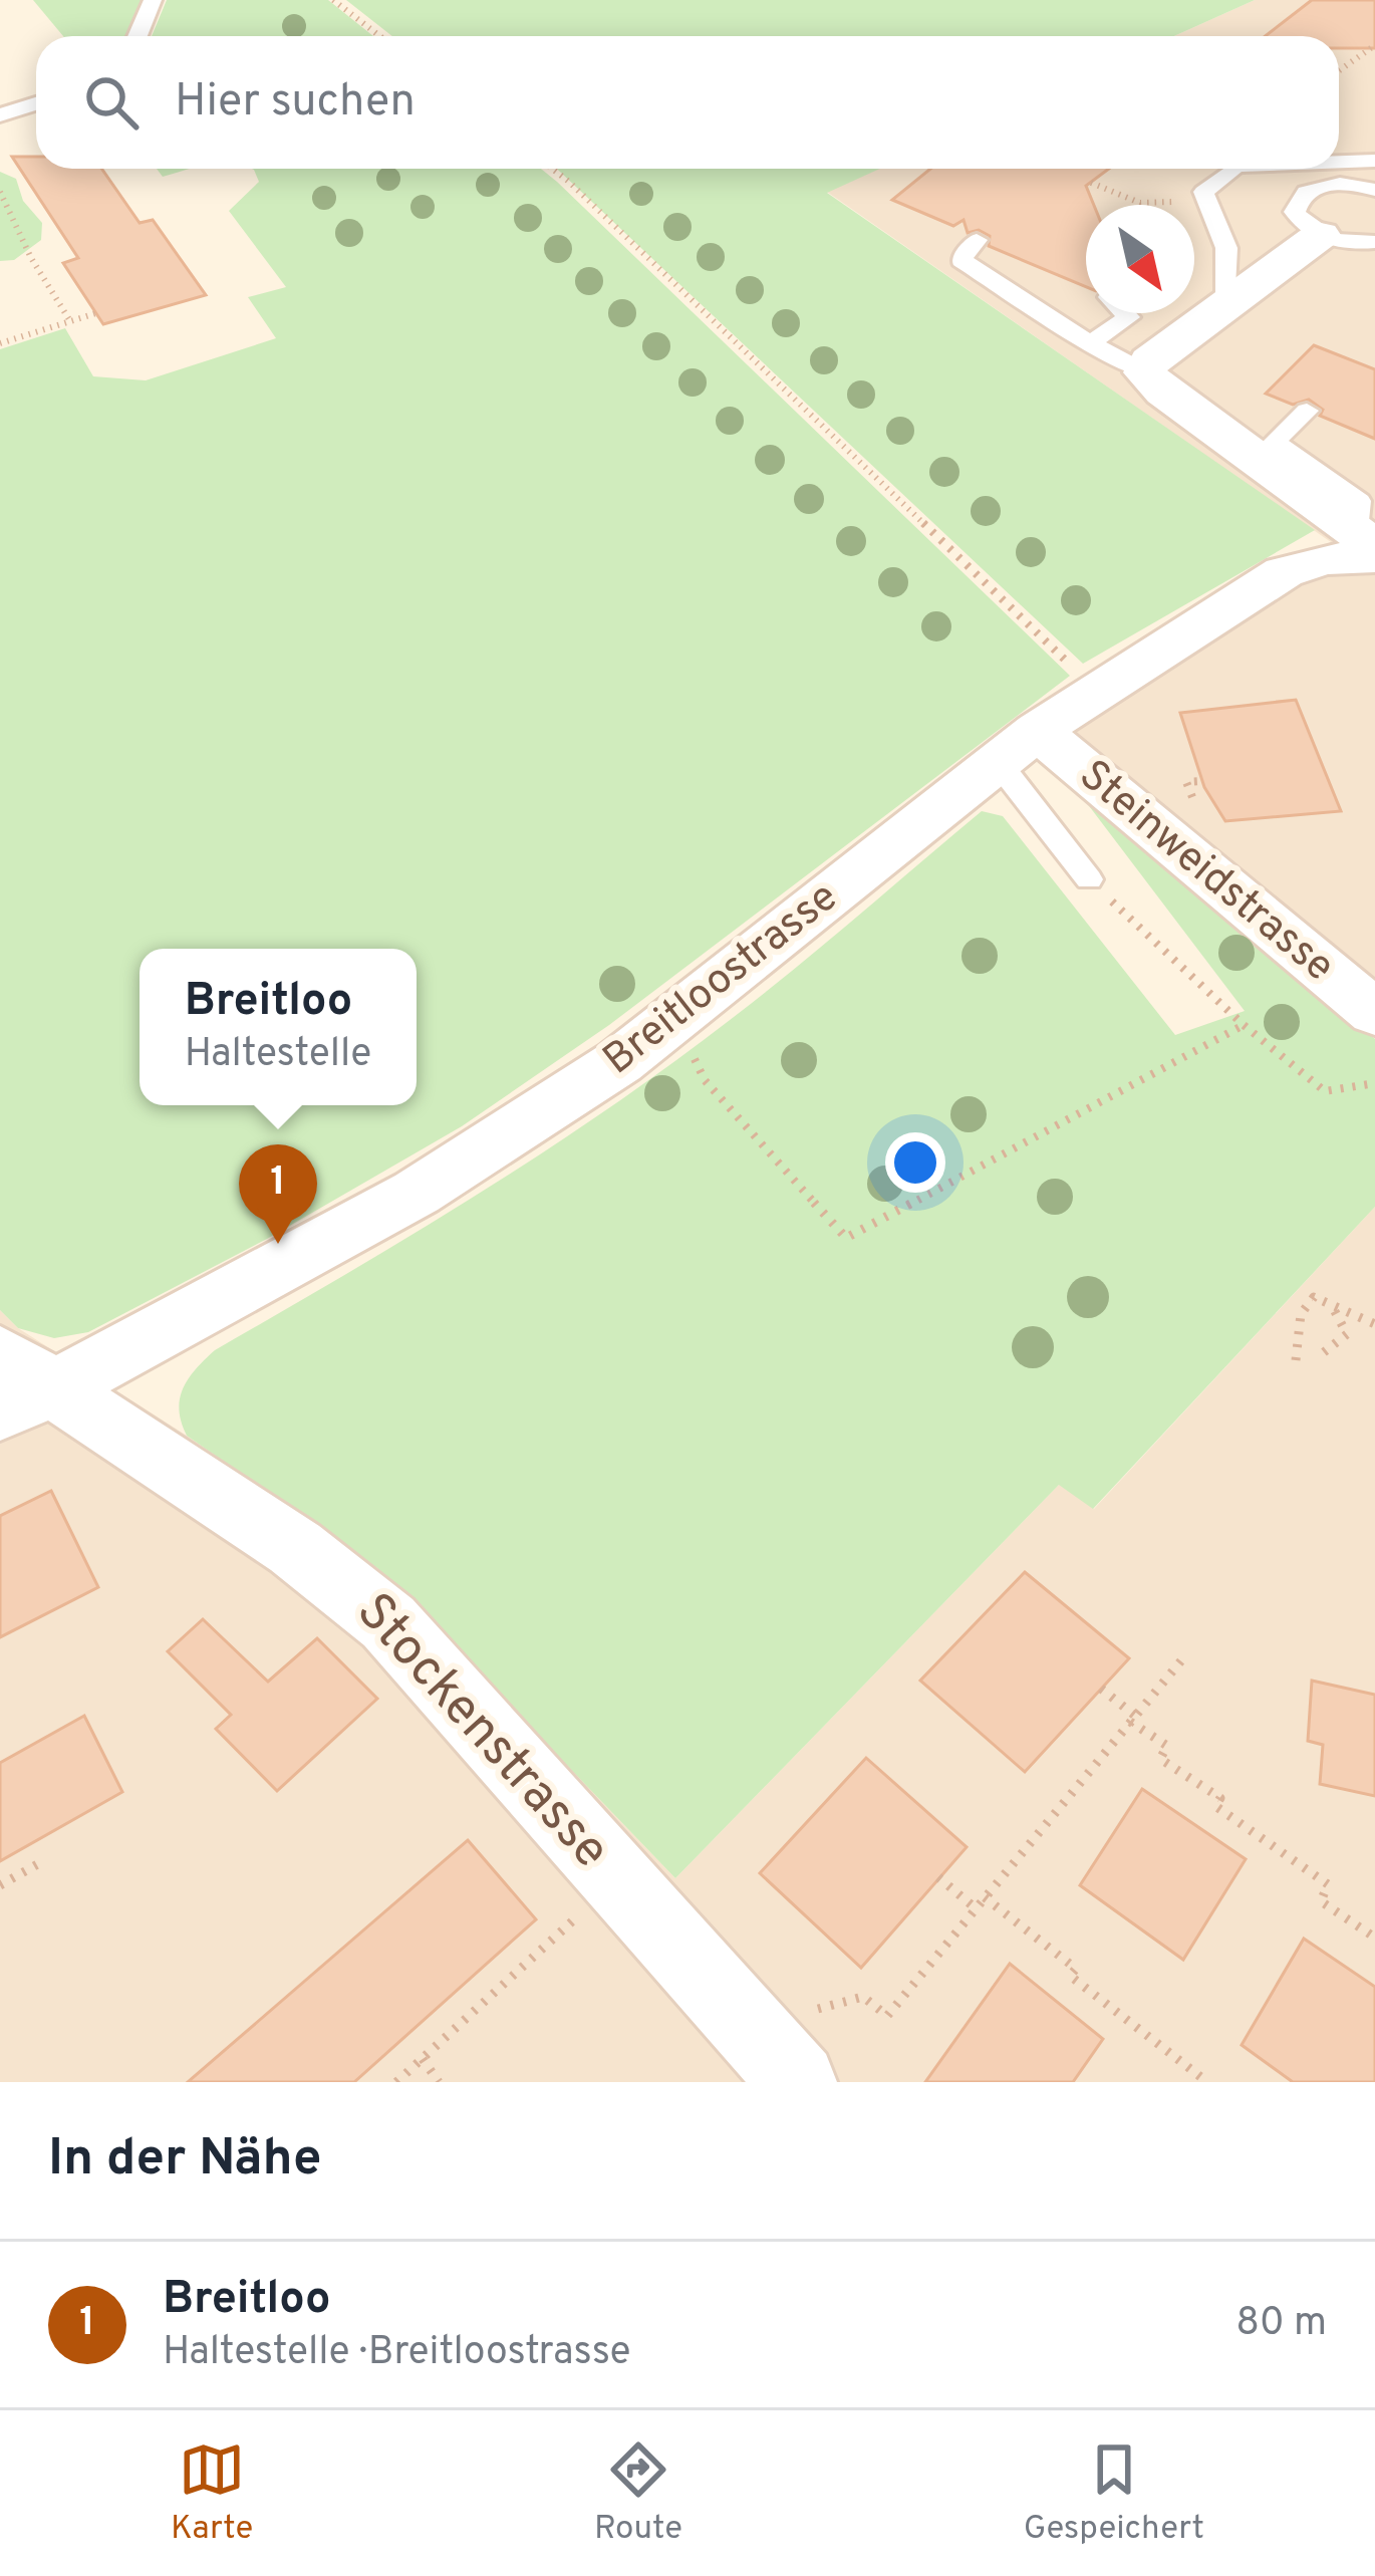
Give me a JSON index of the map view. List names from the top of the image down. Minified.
{"streets":{"street":["Steinweidstrasse","Breitloostrasse","Stockenstrasse"]},"crossings":[["Steinweidstrasse","Breitloostrasse"],["Breitloostrasse","Stockenstrasse"]],"north":"bottom right","page":{"search":"Hier suchen","popup":["Breitloo","Haltestelle"],"pins":"1","heading":"In der Nähe","list":[{"mark":"1","name":"Breitloo","note":"Haltestelle · Breitloostrasse","value":"80 m"}],"nav":["Karte","Route","Gespeichert"]}}
